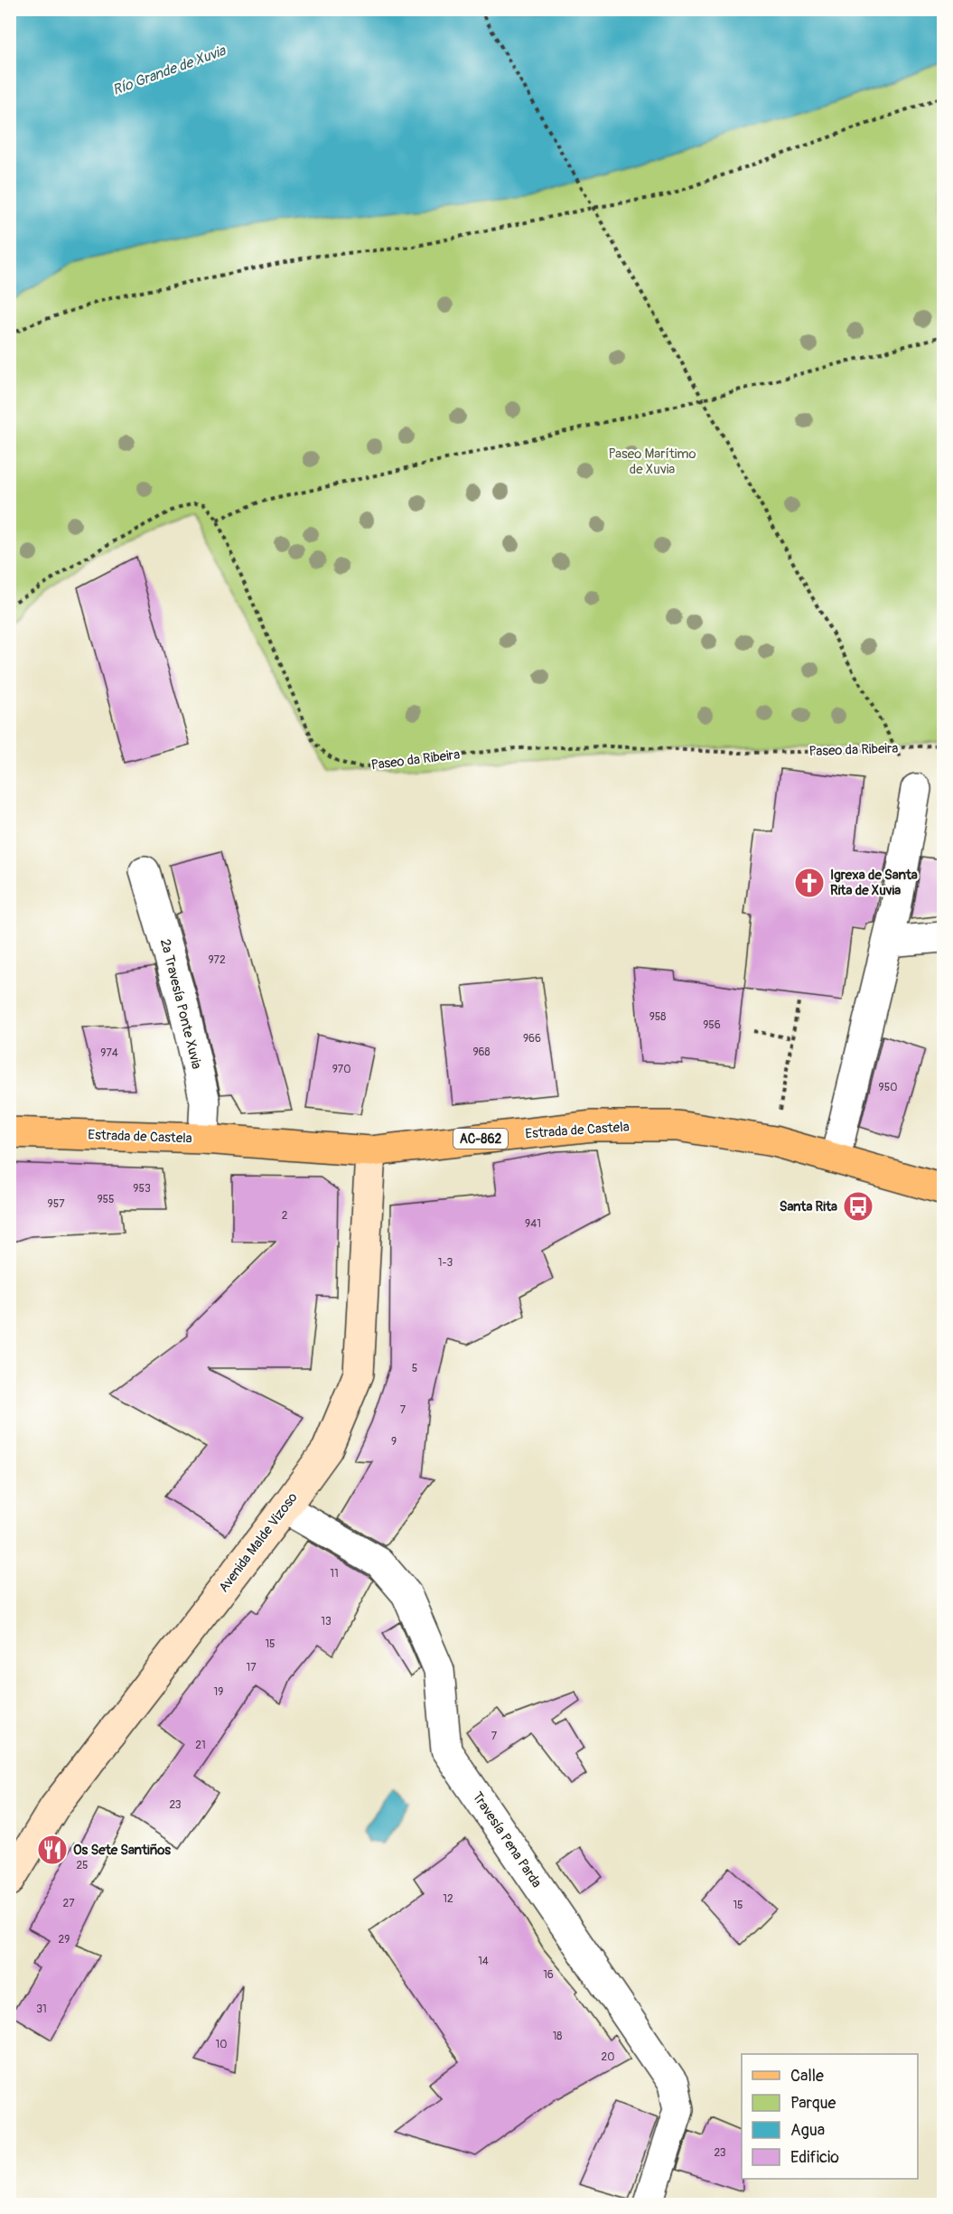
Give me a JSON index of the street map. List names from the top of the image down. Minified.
{"streets":{"main road":["Estrada de Castela","AC-862"],"street":["2ª Travesía Ponte Xuvia","Avenida Malde Vizoso","Travesía Pena Parda"],"path":["Paseo da Ribeira"]},"crossings":[["2ª Travesía Ponte Xuvia","Estrada de Castela"],["Estrada de Castela","Avenida Malde Vizoso"],["Avenida Malde Vizoso","Travesía Pena Parda"]],"water":["Río Grande de Xuvia"],"parks":["Paseo Marítimo de Xuvia"],"places":{"church":["Igrexa de Santa Rita de Xuvia"],"bus stop":["Santa Rita"],"restaurant":["Os Sete Santiños"]},"house_numbers":["972","958","956","966","968","974","970","950","953","955","957","2","941","1-3","5","7","9","11","13","15","17","19","7","21","23","25","12","27","15","29","14","16","31","18","10","20","23"],"legend":["Calle","Parque","Agua","Edificio"]}
